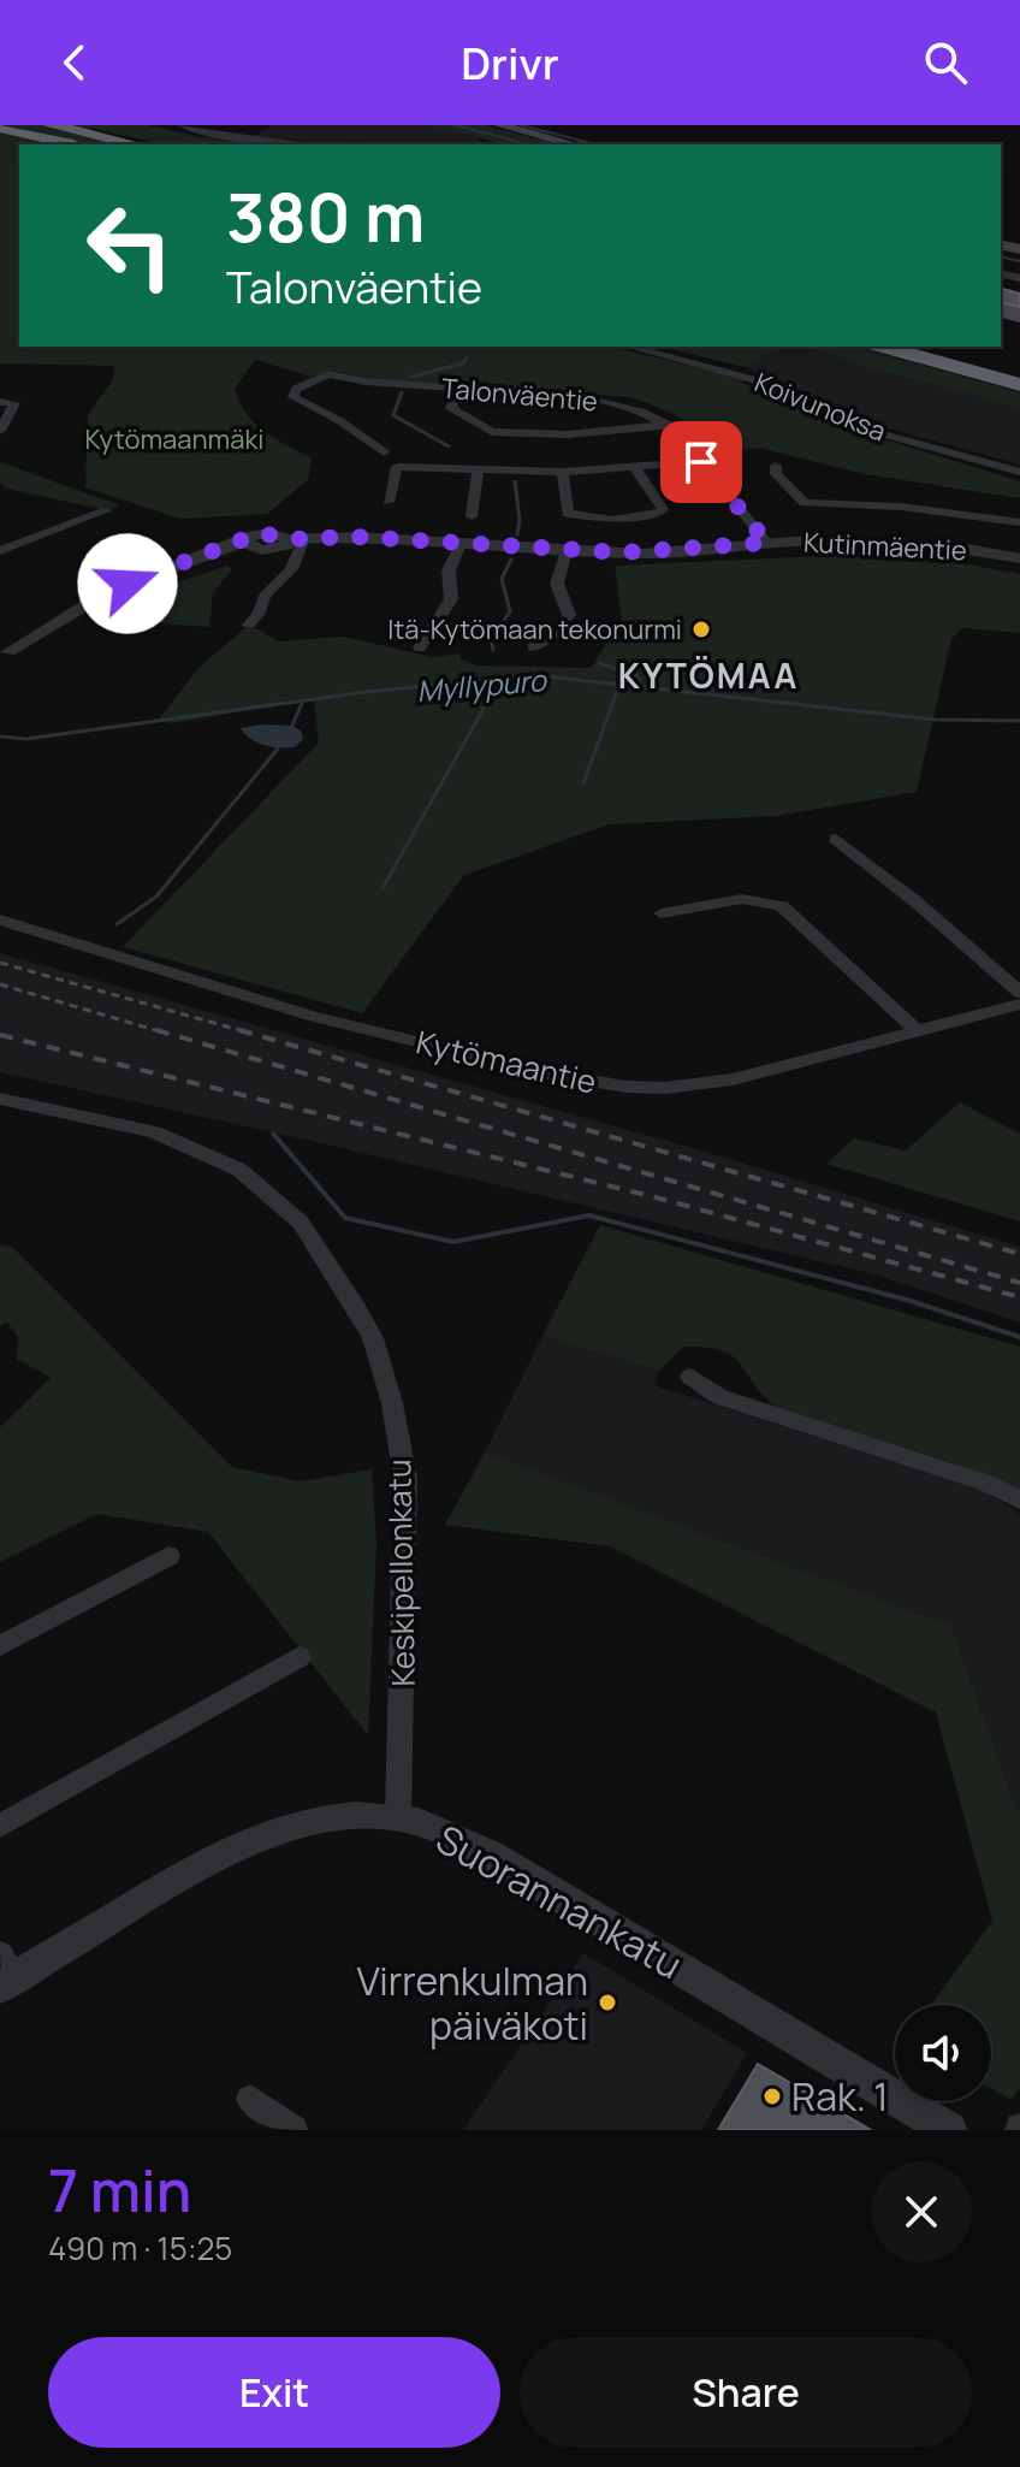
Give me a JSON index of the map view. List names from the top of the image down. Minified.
{"streets":{"street":["Talonväentie","Koivunoksa","Kutinmäentie","Kytömaantie","Keskipellonkatu","Suorannankatu"]},"crossings":[["Talonväentie","Kutinmäentie"],["Keskipellonkatu","Suorannankatu"]],"districts":["KYTÖMAA"],"water":["Myllypuro"],"parks":["Kytömaanmäki"],"places":["Itä-Kytömaan tekonurmi","Virrenkulman päiväkoti","Rak. 1"],"page":{"header":"Drivr","turn":["380 m","Talonväentie"],"heading":["7 min","490 m · 15:25"],"buttons":["Exit","Share"]}}
